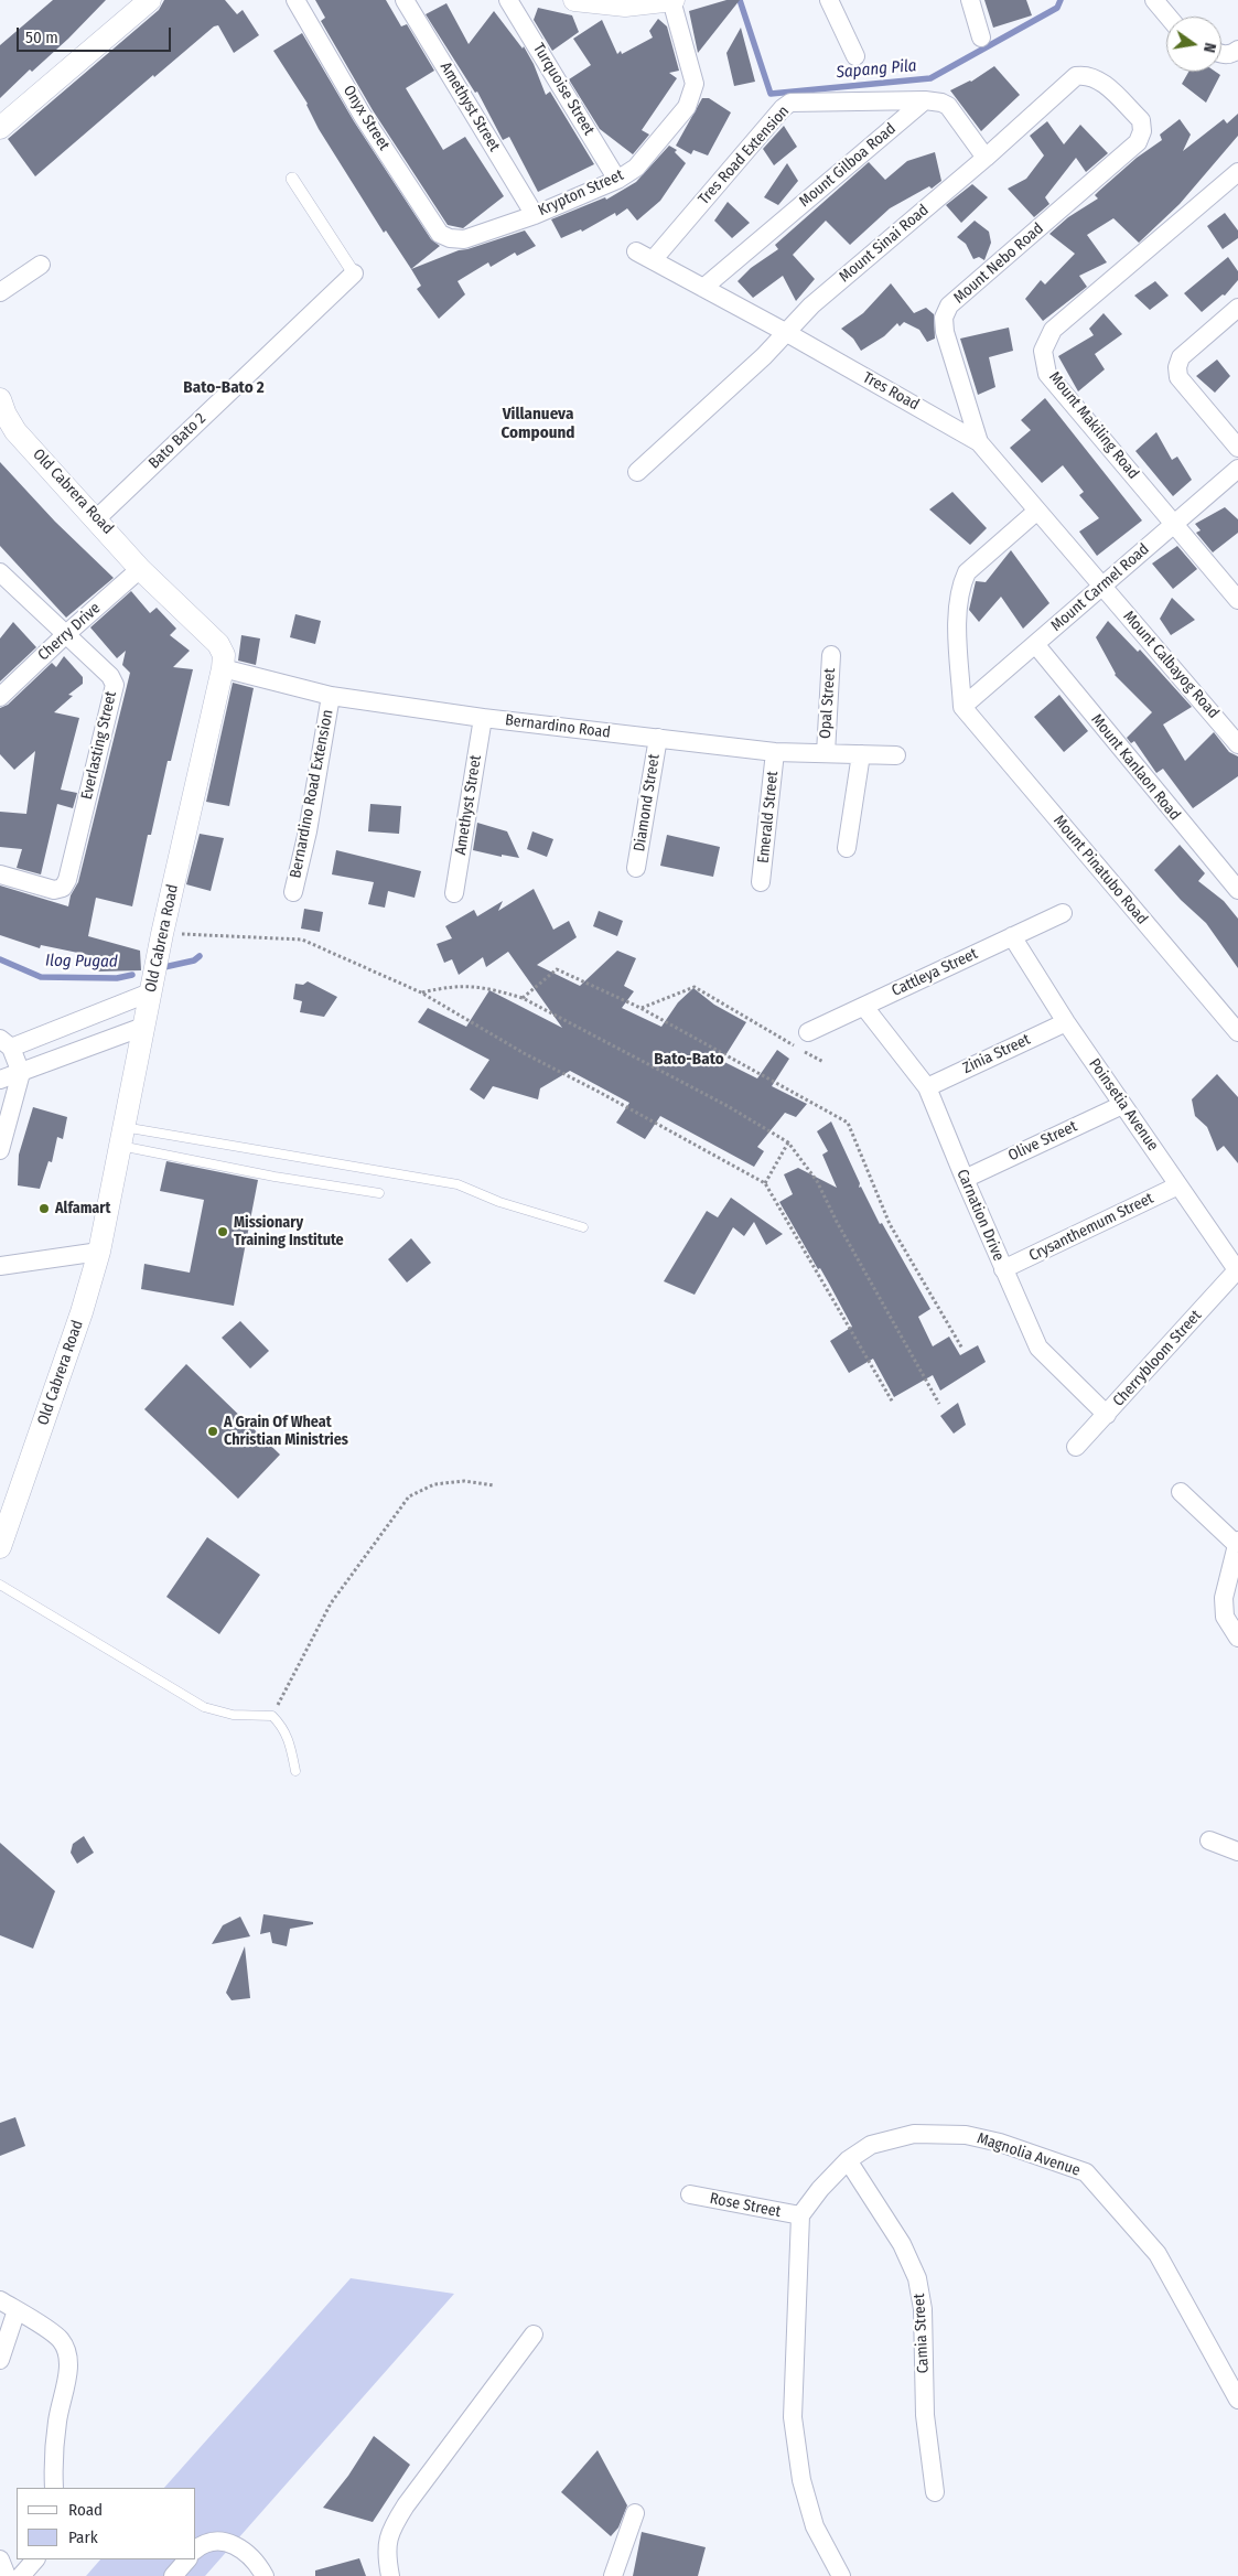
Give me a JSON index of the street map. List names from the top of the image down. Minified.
{"streets":{"street":["Turquoise Street","Amethyst Street","Onyx Street","Tres Road Extension","Mount Gilboa Road","Krypton Street","Mount Sinai Road","Mount Nebo Road","Tres Road","Mount Makiling Road","Bato Bato 2","Old Cabrera Road","Mount Carmel Road","Cherry Drive","Mount Calbayog Road","Opal Street","Bernardino Road","Everlasting Street","Mount Kanlaon Road","Bernardino Road Extension","Diamond Street","Emerald Street","Mount Pinatubo Road","Cattleya Street","Zinia Street","Poinsetia Avenue","Olive Street","Carnation Drive","Crysanthemum Street","Cherrybloom Street","Magnolia Avenue","Rose Street","Camia Street"]},"crossings":[["Turquoise Street","Krypton Street"],["Amethyst Street","Krypton Street"],["Amethyst Street","Bernardino Road"],["Onyx Street","Krypton Street"],["Tres Road Extension","Mount Gilboa Road"],["Tres Road Extension","Tres Road"],["Mount Gilboa Road","Tres Road"],["Mount Sinai Road","Mount Nebo Road"],["Mount Sinai Road","Tres Road"],["Mount Nebo Road","Tres Road"],["Tres Road","Mount Carmel Road"],["Tres Road","Mount Calbayog Road"],["Mount Makiling Road","Mount Carmel Road"],["Bato Bato 2","Old Cabrera Road"],["Old Cabrera Road","Cherry Drive"],["Old Cabrera Road","Bernardino Road"],["Mount Carmel Road","Mount Calbayog Road"],["Mount Carmel Road","Mount Kanlaon Road"],["Mount Carmel Road","Mount Pinatubo Road"],["Cherry Drive","Everlasting Street"],["Opal Street","Bernardino Road"],["Bernardino Road","Bernardino Road Extension"],["Bernardino Road","Diamond Street"],["Bernardino Road","Emerald Street"],["Cattleya Street","Poinsetia Avenue"],["Cattleya Street","Carnation Drive"],["Zinia Street","Poinsetia Avenue"],["Zinia Street","Carnation Drive"],["Poinsetia Avenue","Olive Street"],["Poinsetia Avenue","Crysanthemum Street"],["Poinsetia Avenue","Cherrybloom Street"],["Olive Street","Carnation Drive"],["Carnation Drive","Crysanthemum Street"],["Carnation Drive","Cherrybloom Street"],["Magnolia Avenue","Rose Street"],["Magnolia Avenue","Camia Street"]],"districts":["Bato-Bato 2","Villanueva Compound","Bato-Bato"],"water":["Sapang Pila","Ilog Pugad"],"places":["Alfamart","Missionary Training Institute","A Grain Of Wheat Christian Ministries"],"legend":["Road","Park"],"scale_bar":"50 m","north":"right"}
